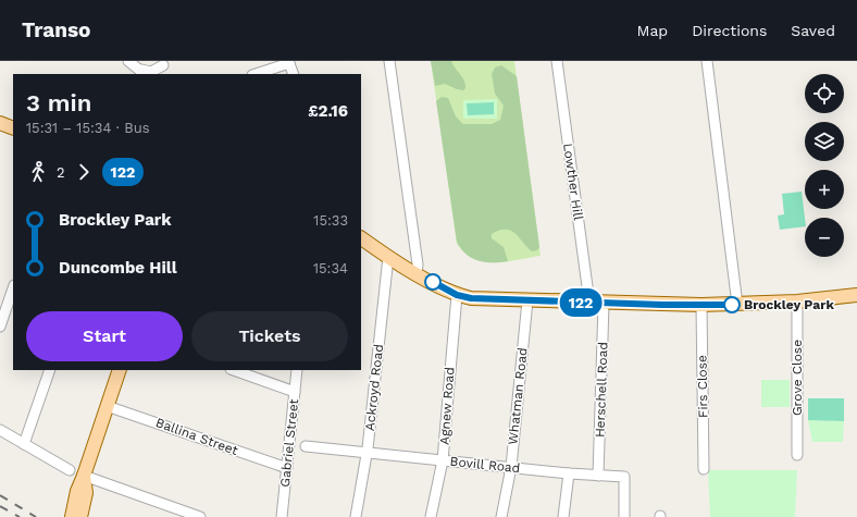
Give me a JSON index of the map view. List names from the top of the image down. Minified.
{"streets":{"street":["Lowther Hill","Grove Close","Firs Close","Ackroyd Road","Herschell Road","Whatman Road","Agnew Road","Ballina Street","Gabriel Street","Bovill Road"]},"crossings":[["Ackroyd Road","Bovill Road"],["Herschell Road","Bovill Road"],["Whatman Road","Bovill Road"],["Agnew Road","Bovill Road"],["Ballina Street","Gabriel Street"]],"places":["Brockley Park"],"lines":["bus line 122"],"page":{"header":"Transo","nav":["Map","Directions","Saved"],"on_map":"122","map_buttons":["+","−"],"heading":["3 min","15:31 – 15:34 · Bus","£2.16"],"legs":["2","122"],"list":[{"name":"Brockley Park","value":"15:33"},{"name":"Duncombe Hill","value":"15:34"}],"buttons":["Start","Tickets"]}}
